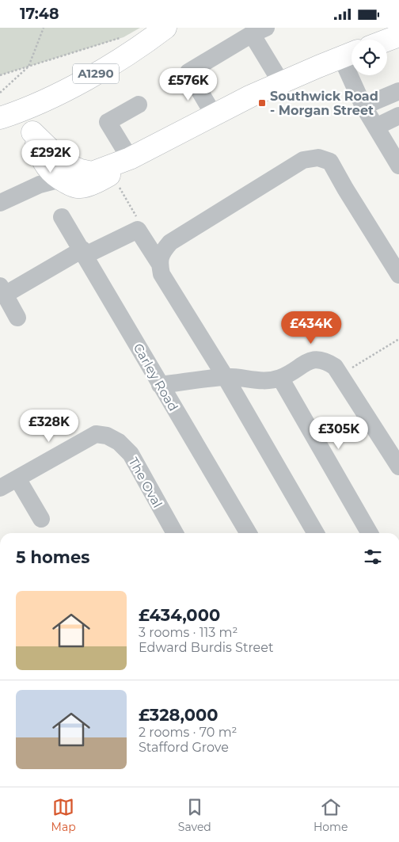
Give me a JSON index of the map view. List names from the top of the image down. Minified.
{"streets":{"main road":["A1290"],"street":["Carley Road","The Oval"]},"places":{"transit":["Southwick Road - Morgan Street"]},"page":{"status":"17:48","price":["£576K","£292K","£434K","£328K","£305K"],"heading":"5 homes","list":[{"name":"£434,000","note":"3 rooms · 113 m² · Edward Burdis Street"},{"name":"£328,000","note":"2 rooms · 70 m² · Stafford Grove"}],"tabs":["Map","Saved","Home"]}}
